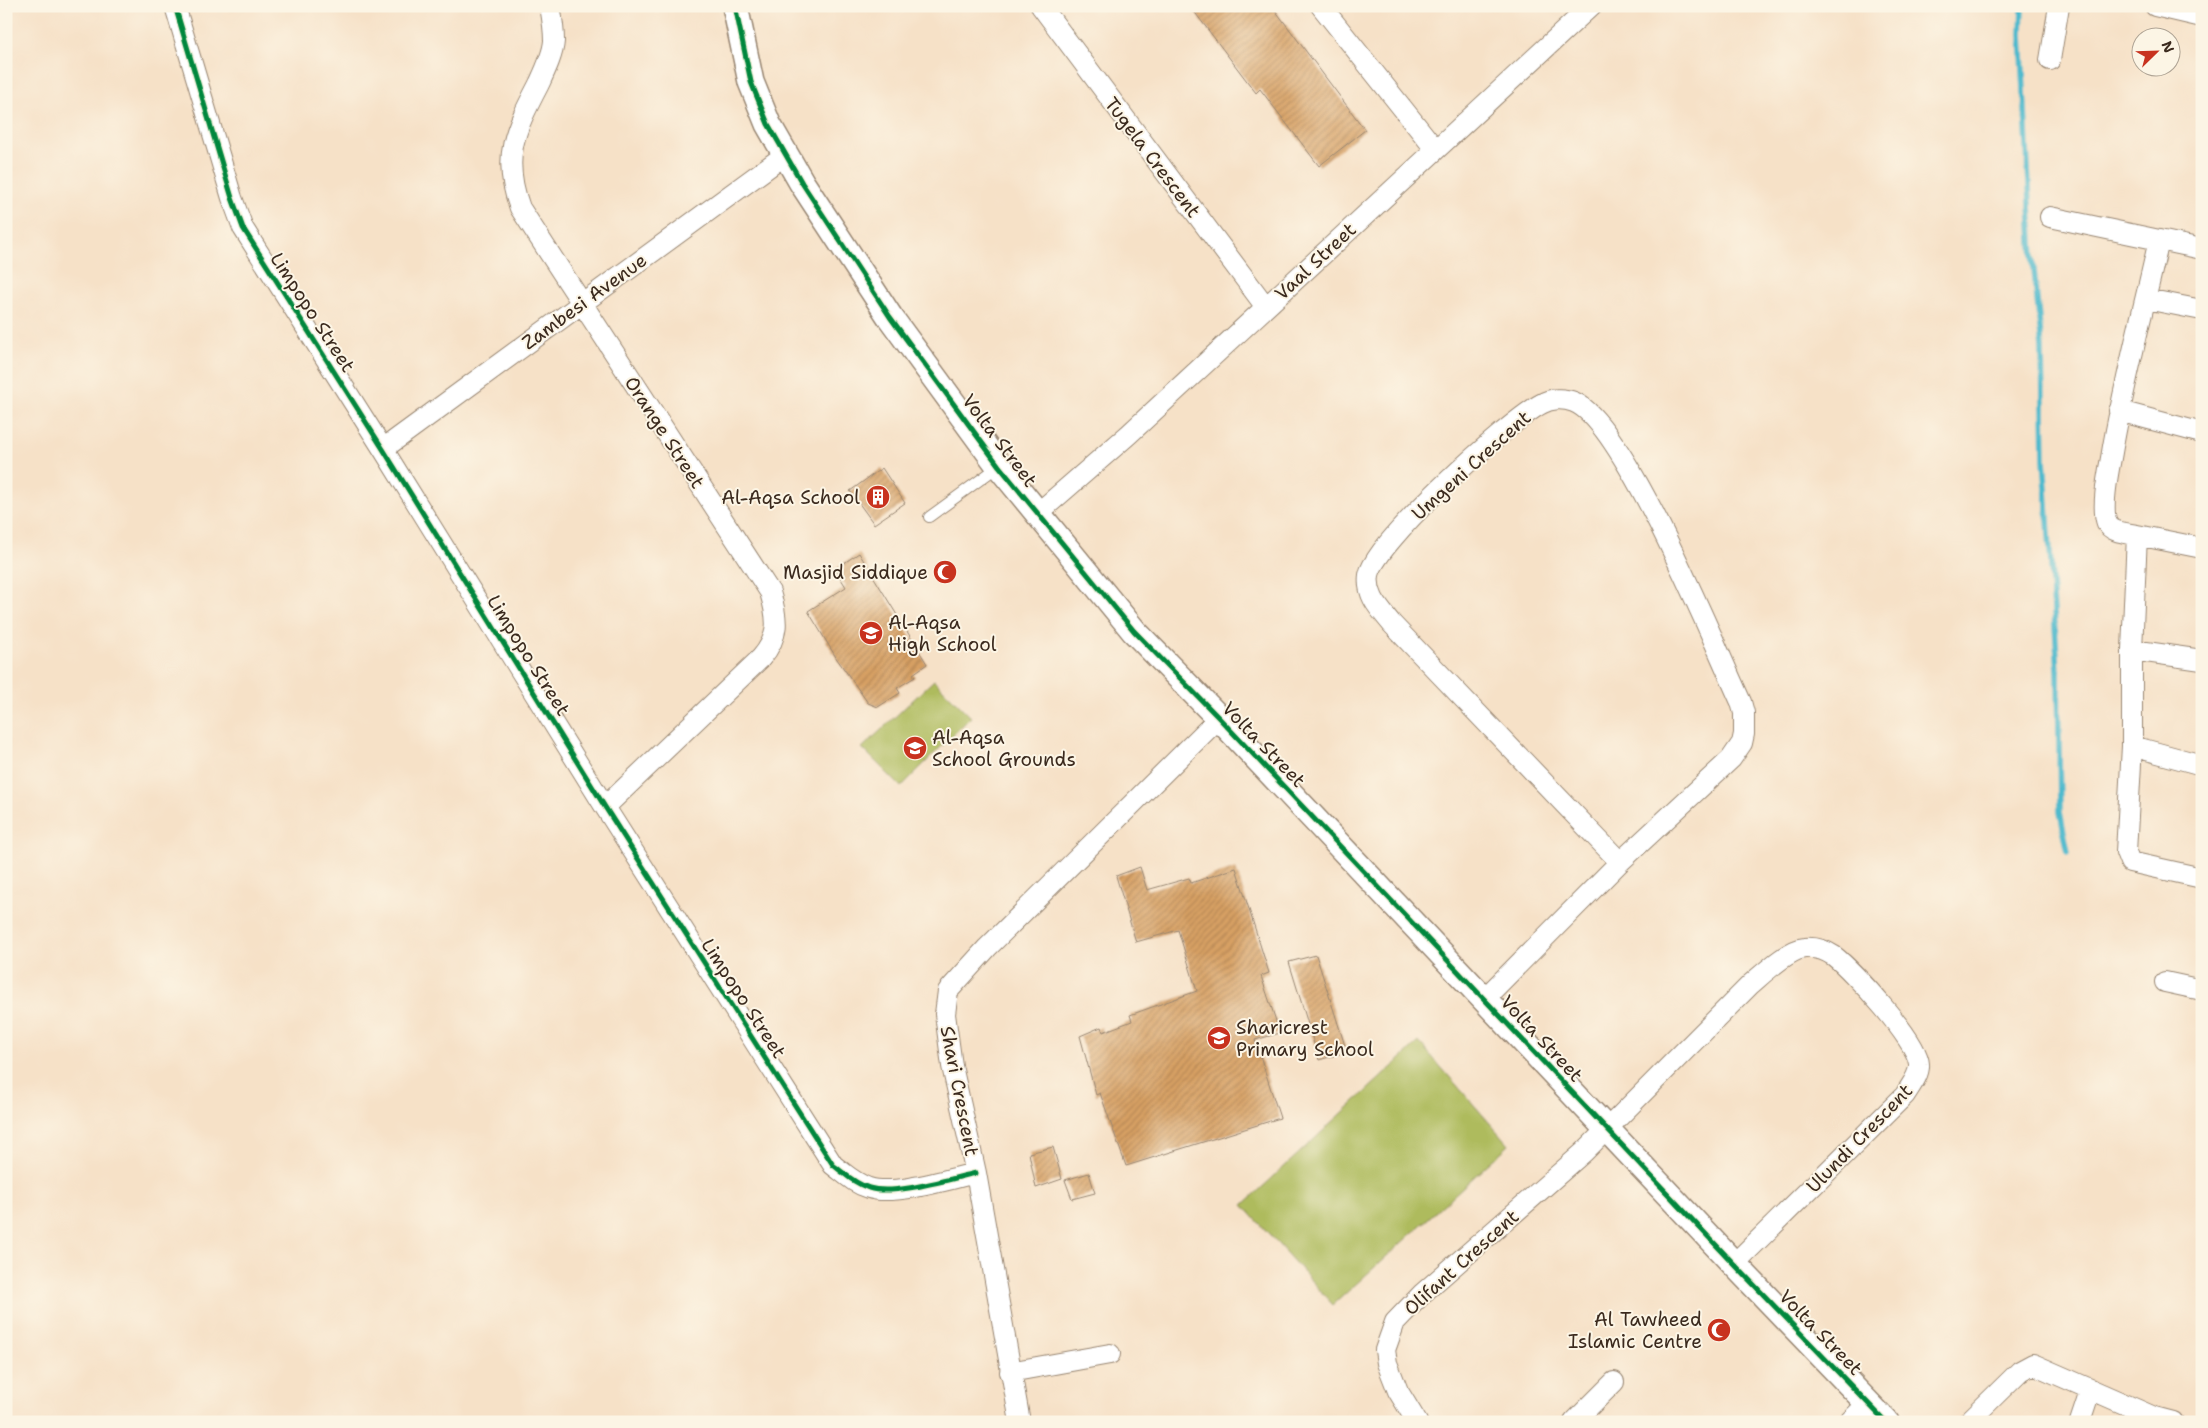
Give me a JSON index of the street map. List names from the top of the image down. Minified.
{"streets":{"street":["Tugela Crescent","Vaal Street","Zambesi Avenue","Limpopo Street","Orange Street","Volta Street","Umgeni Crescent","Shari Crescent","Ulundi Crescent","Olifant Crescent"]},"crossings":[["Tugela Crescent","Vaal Street"],["Vaal Street","Volta Street"],["Zambesi Avenue","Limpopo Street"],["Zambesi Avenue","Orange Street"],["Zambesi Avenue","Volta Street"],["Limpopo Street","Orange Street"],["Limpopo Street","Shari Crescent"],["Volta Street","Umgeni Crescent"],["Volta Street","Shari Crescent"],["Volta Street","Ulundi Crescent"],["Volta Street","Olifant Crescent"],["Ulundi Crescent","Olifant Crescent"]],"places":{"building":["Al-Aqsa School"],"mosque":["Masjid Siddique","Al Tawheed Islamic Centre"],"school or university":["Al-Aqsa High School","Al-Aqsa School Grounds","Sharicrest Primary School"]},"north":"top right"}
